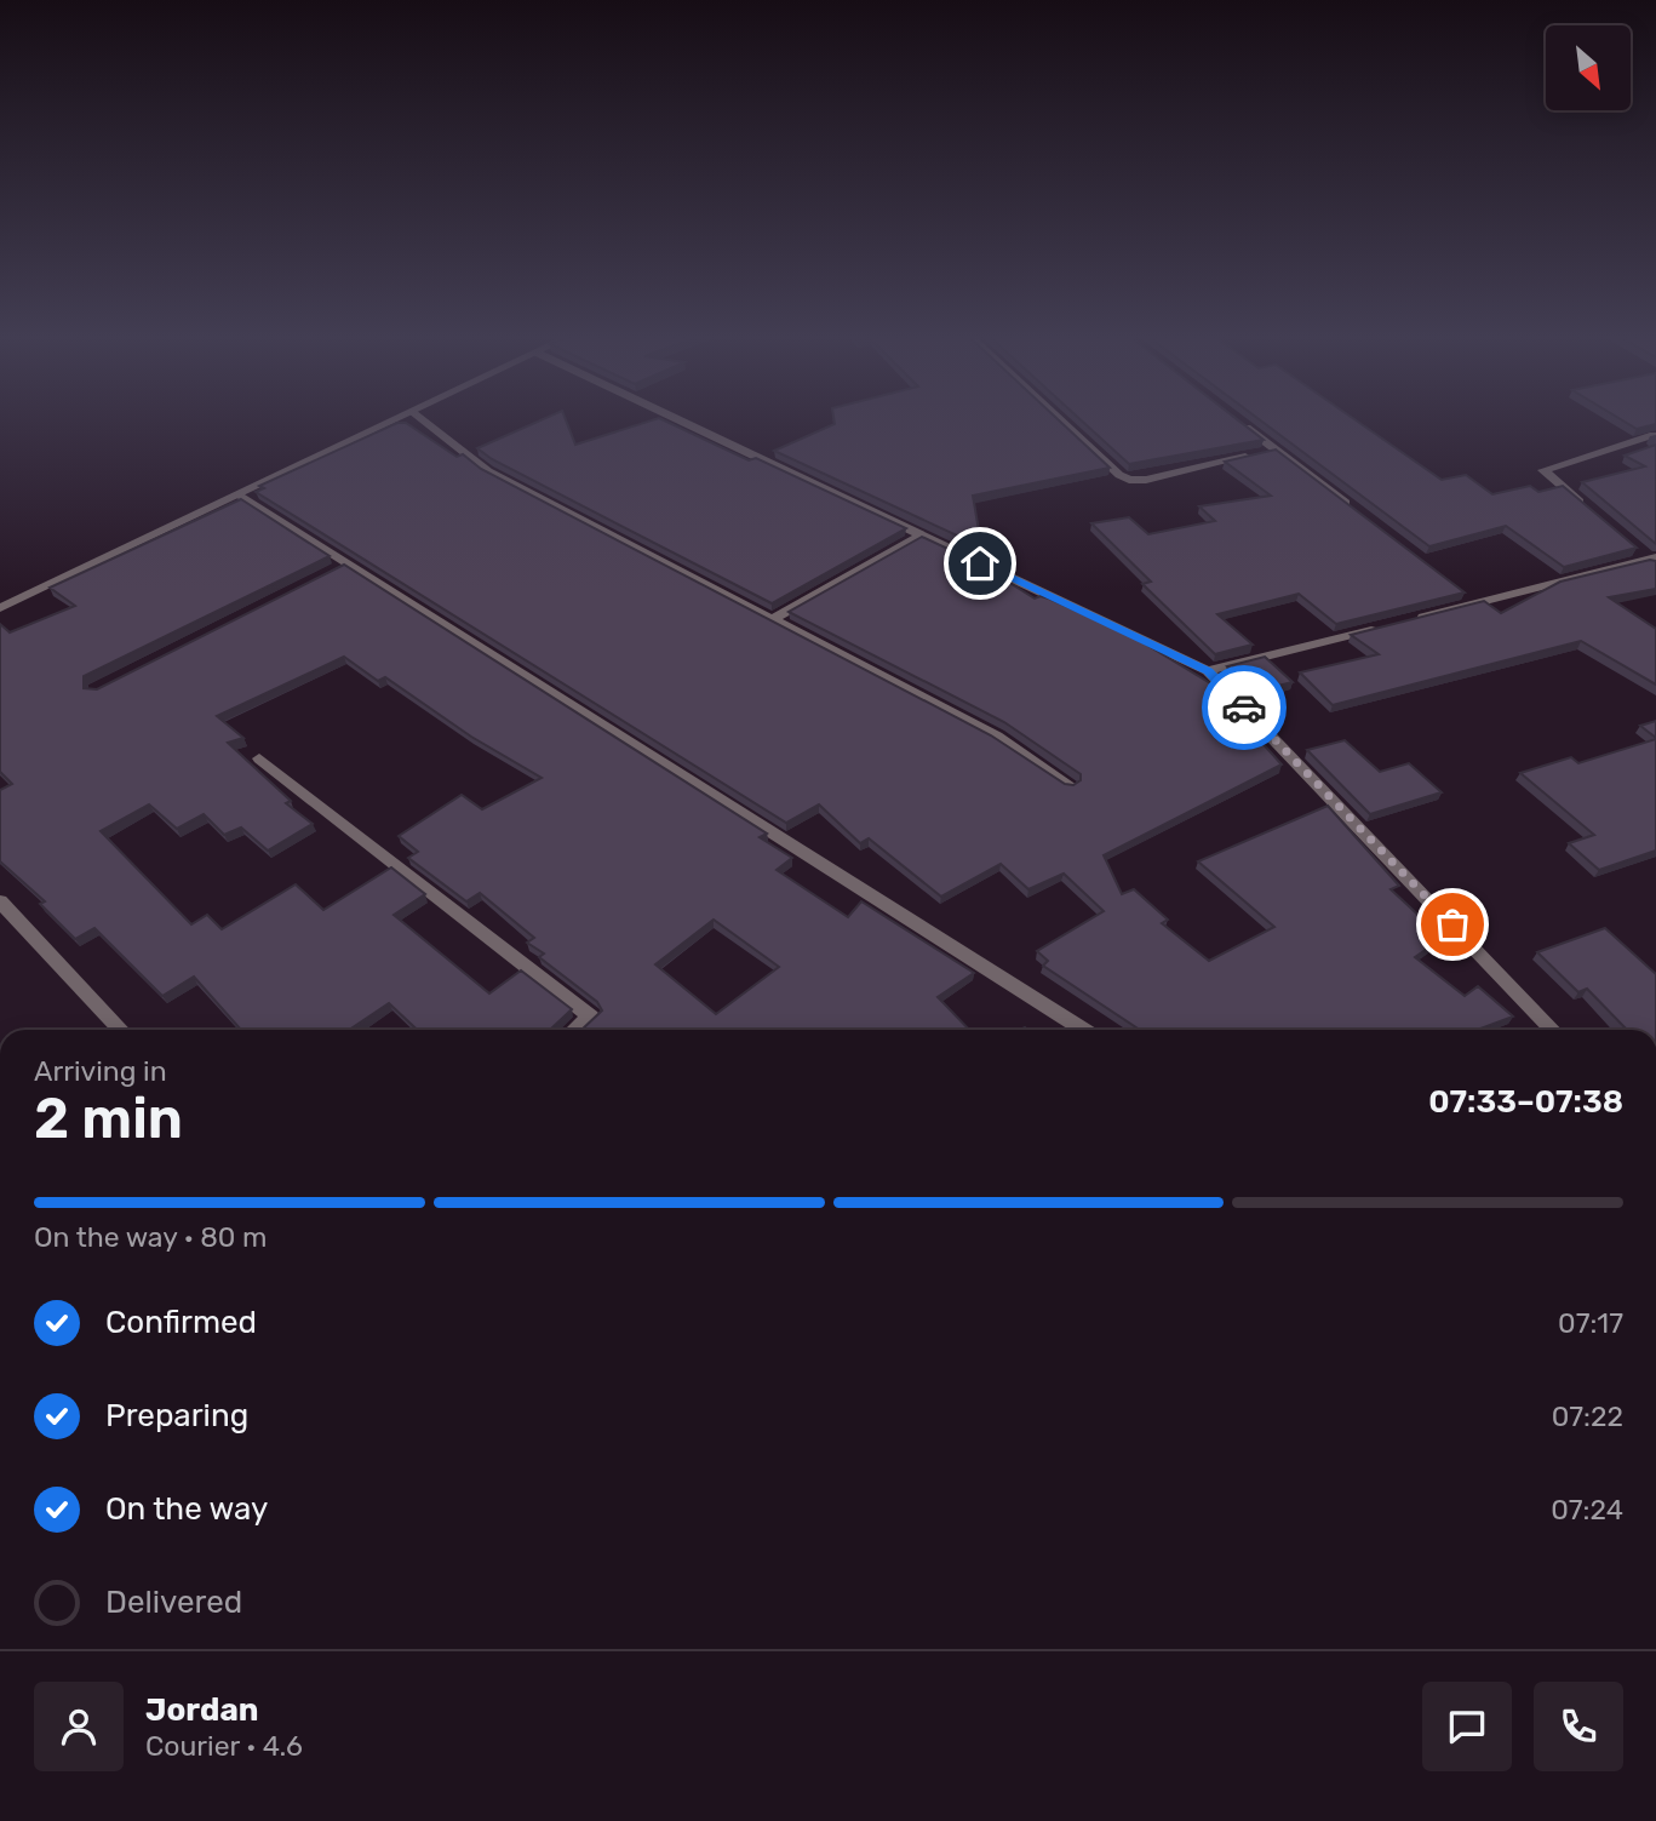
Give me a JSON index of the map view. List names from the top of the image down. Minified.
{"north":"bottom right","page":{"heading":["2 min","Arriving in","07:33–07:38"],"panel":["Jordan","Courier · 4.6"],"bar":"On the way · 80 m","list":[["Confirmed","07:17"],["Preparing","07:22"],["On the way","07:24"],"Delivered"]}}
